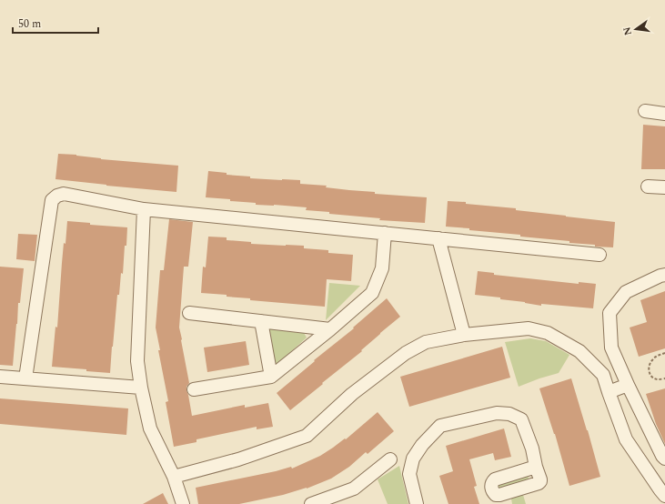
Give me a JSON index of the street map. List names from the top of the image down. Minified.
{"scale_bar":"50 m","north":"left"}
